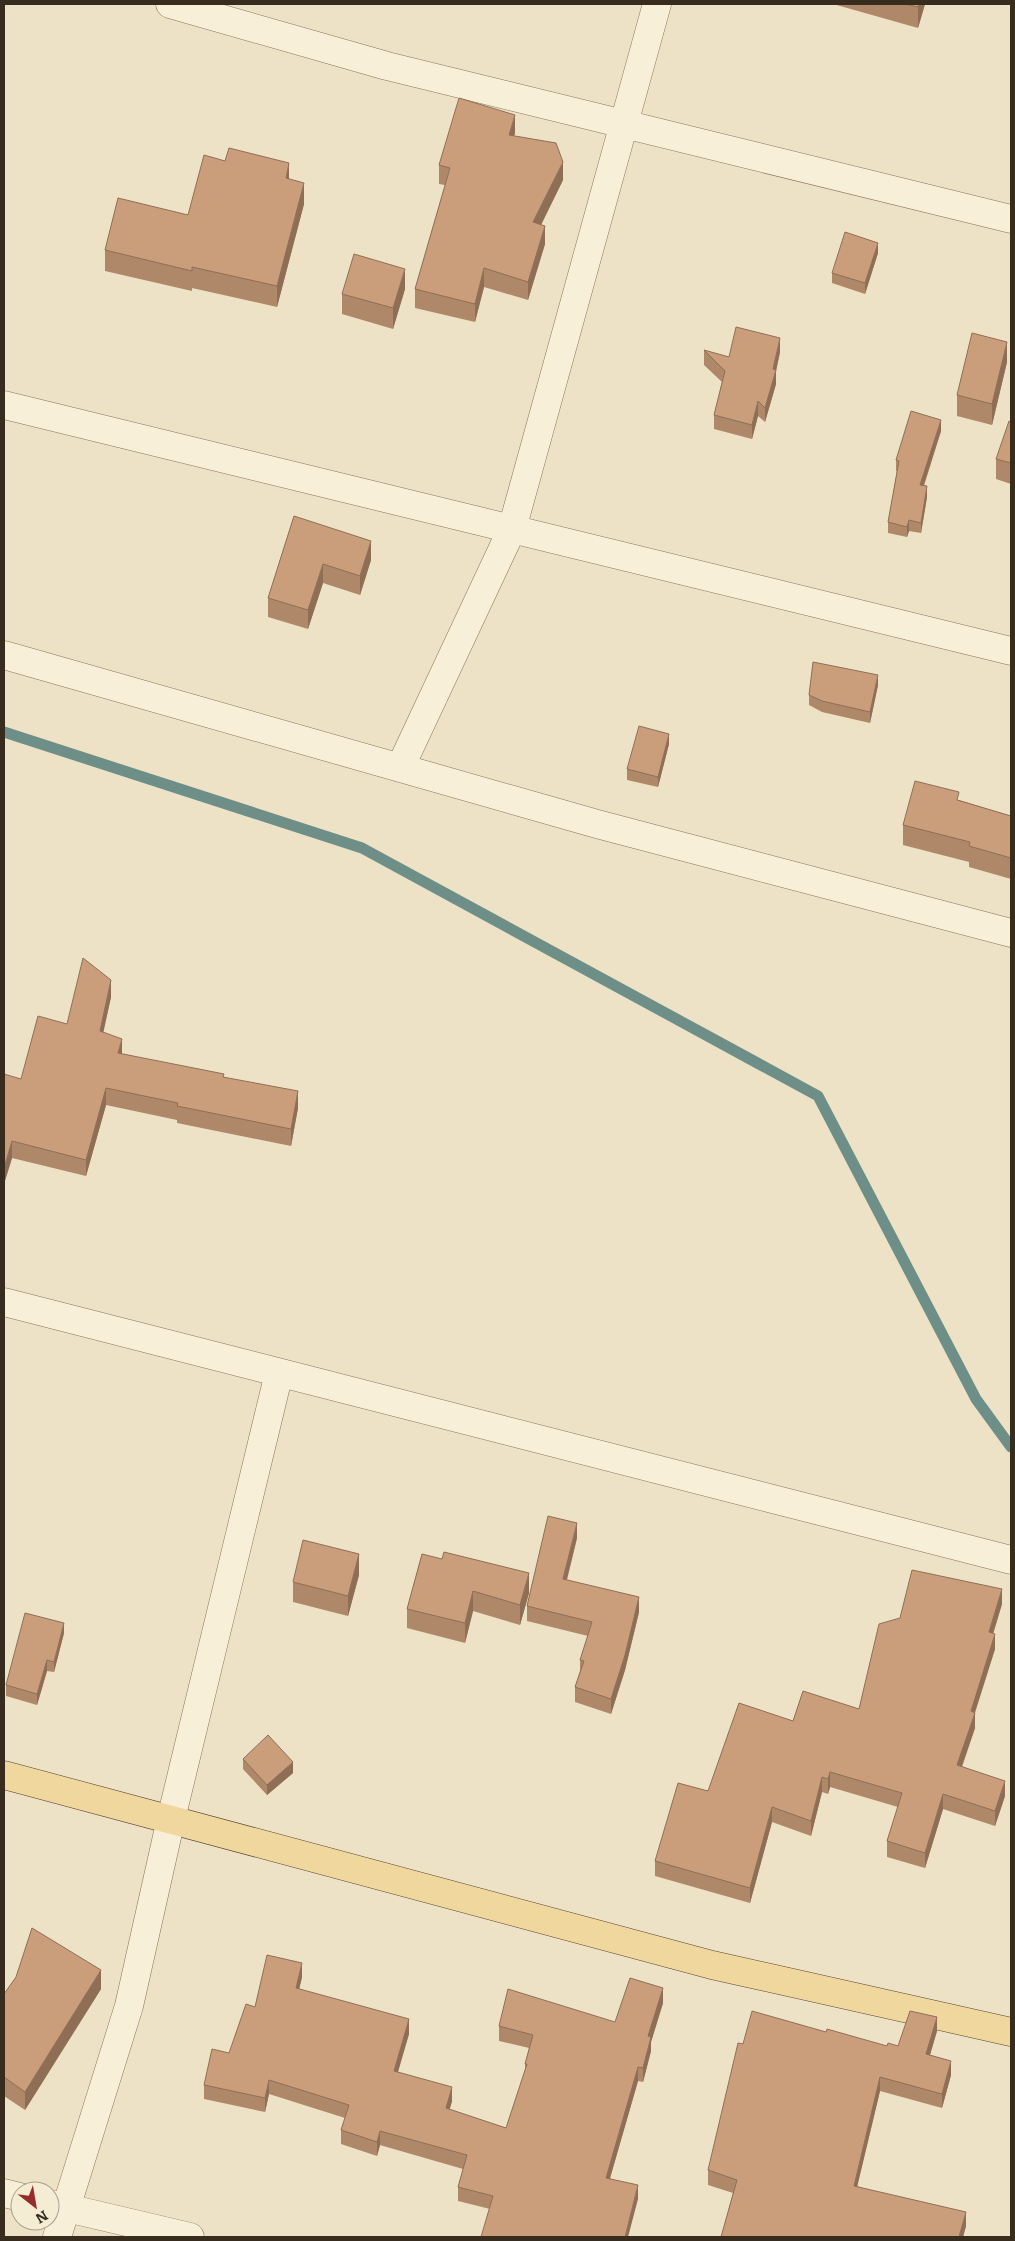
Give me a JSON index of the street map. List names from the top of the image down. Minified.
{"north":"bottom right"}
